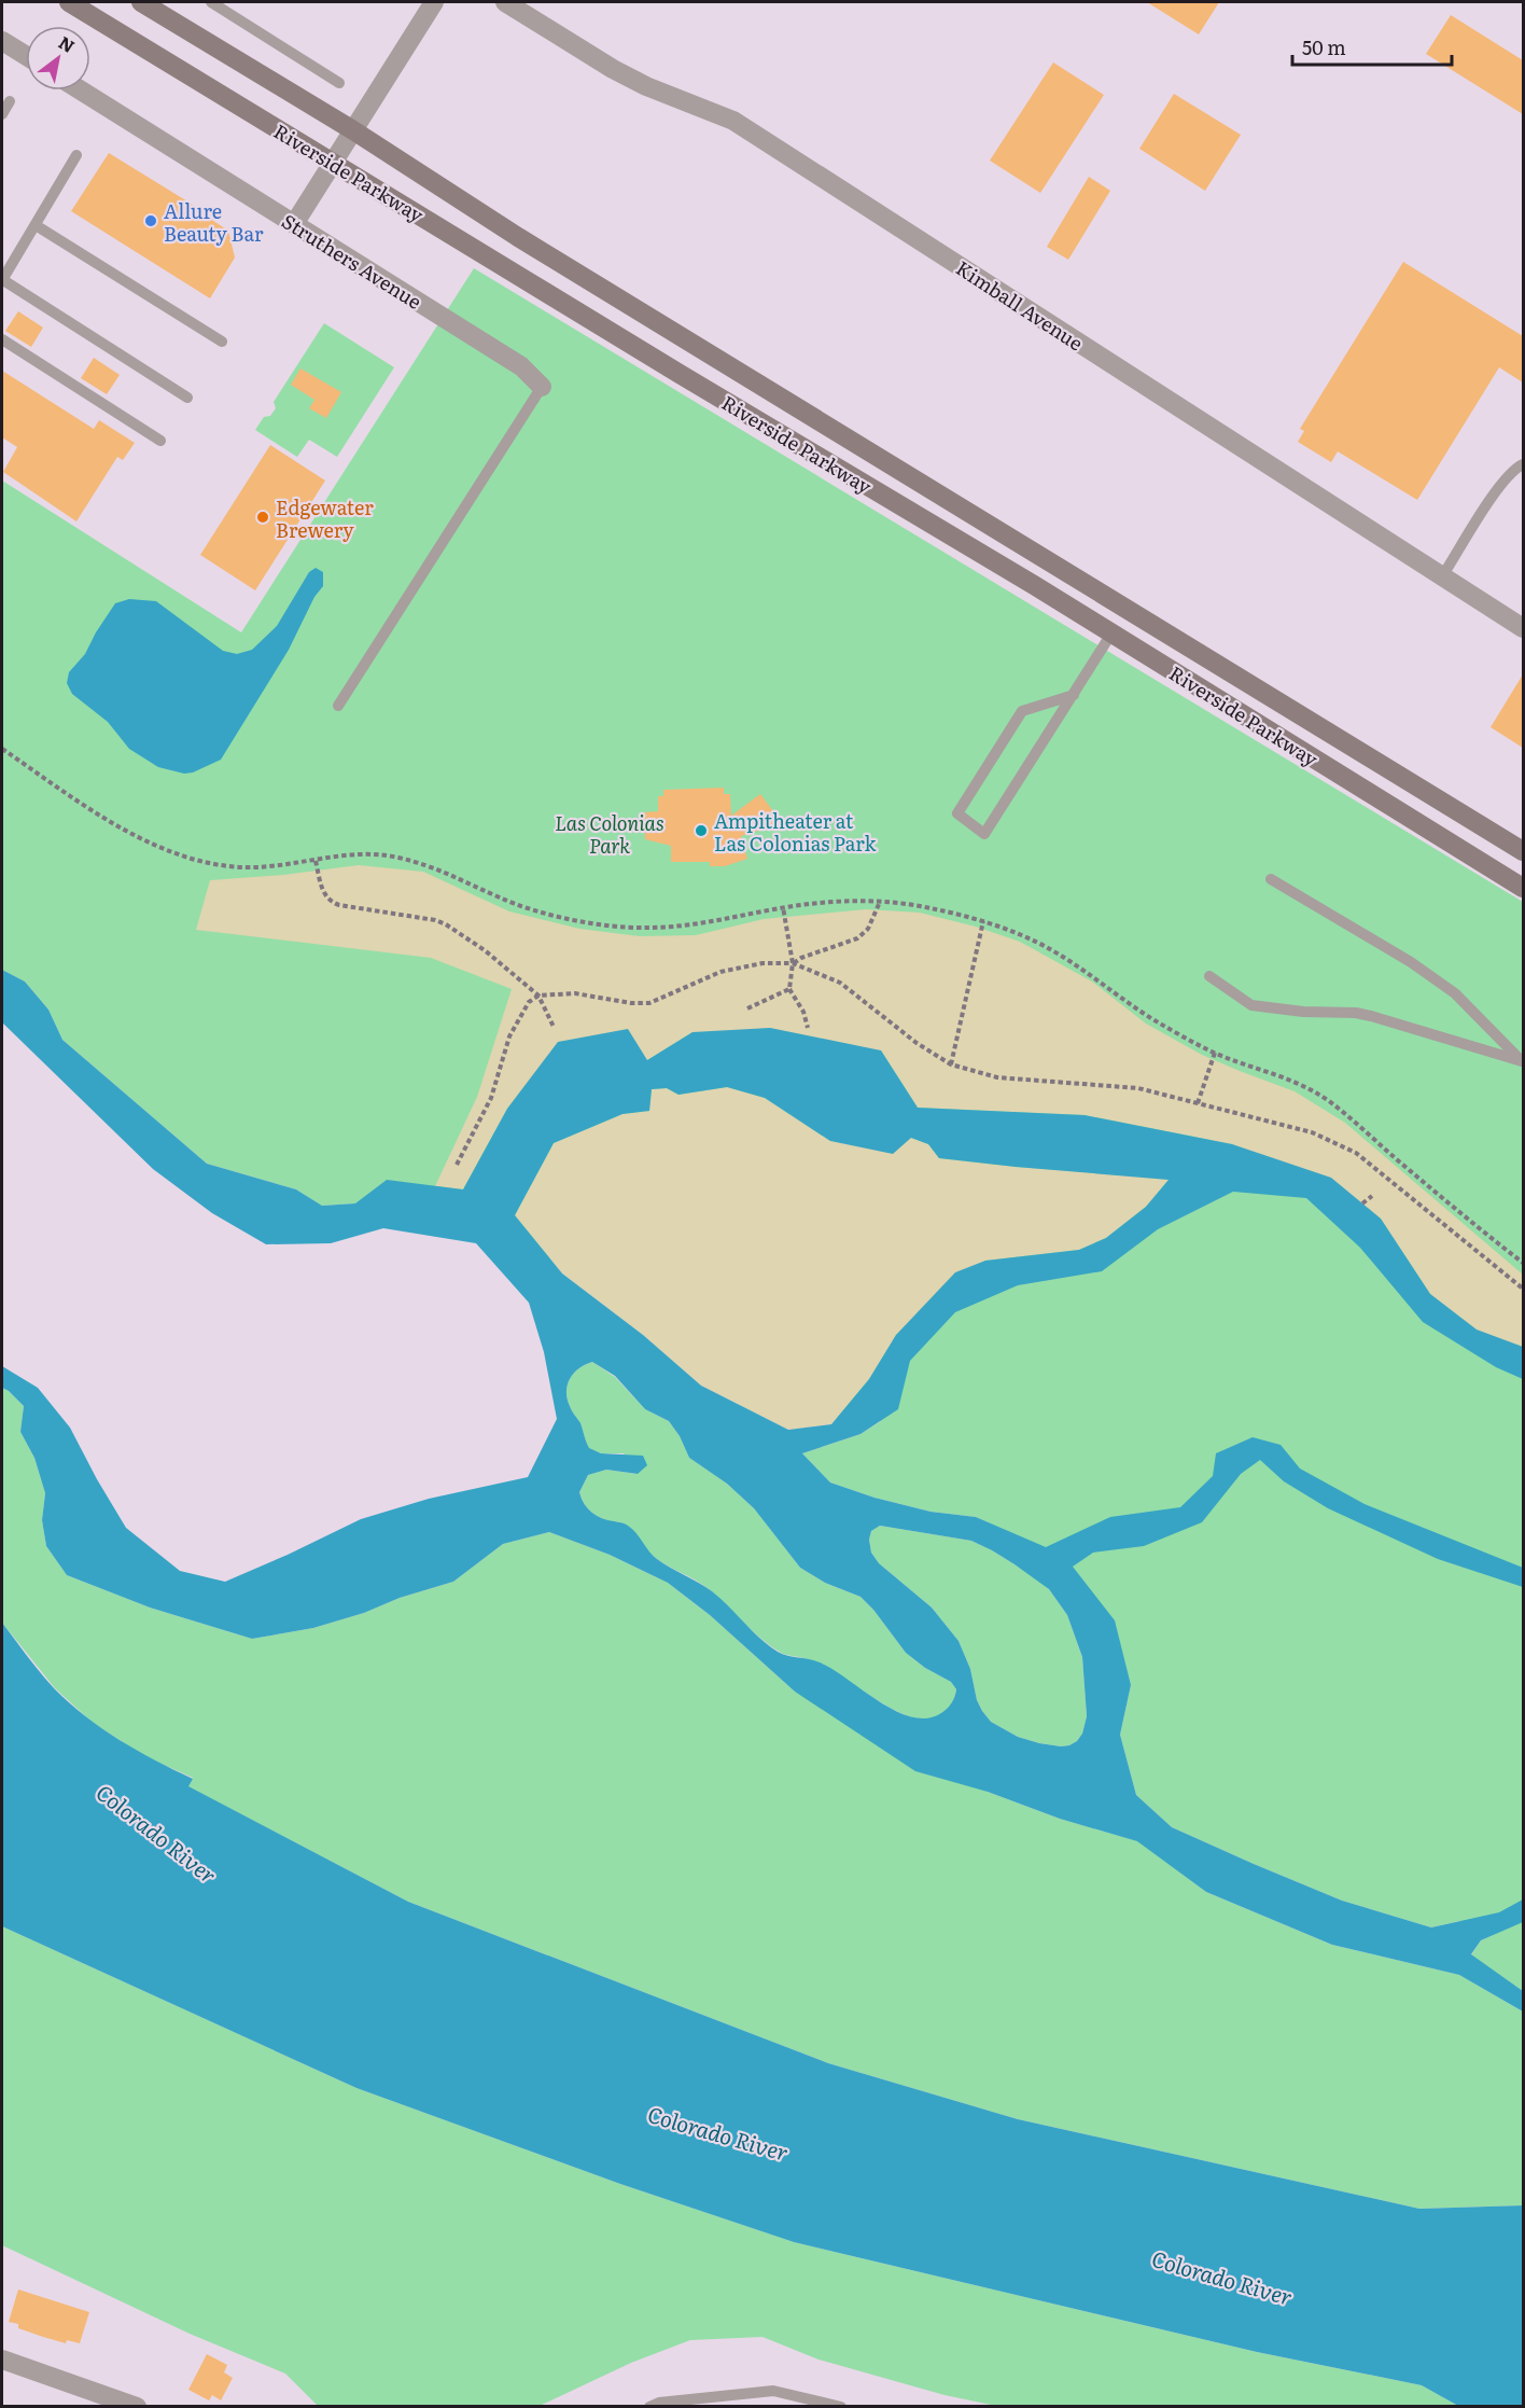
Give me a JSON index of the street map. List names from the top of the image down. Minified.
{"streets":{"main road":["Riverside Parkway"],"street":["Struthers Avenue","Kimball Avenue"]},"water":["Colorado River"],"parks":["Las Colonias Park"],"places":["Allure Beauty Bar","Edgewater Brewery","Ampitheater at Las Colonias Park"],"scale_bar":"50 m","north":"top right"}
